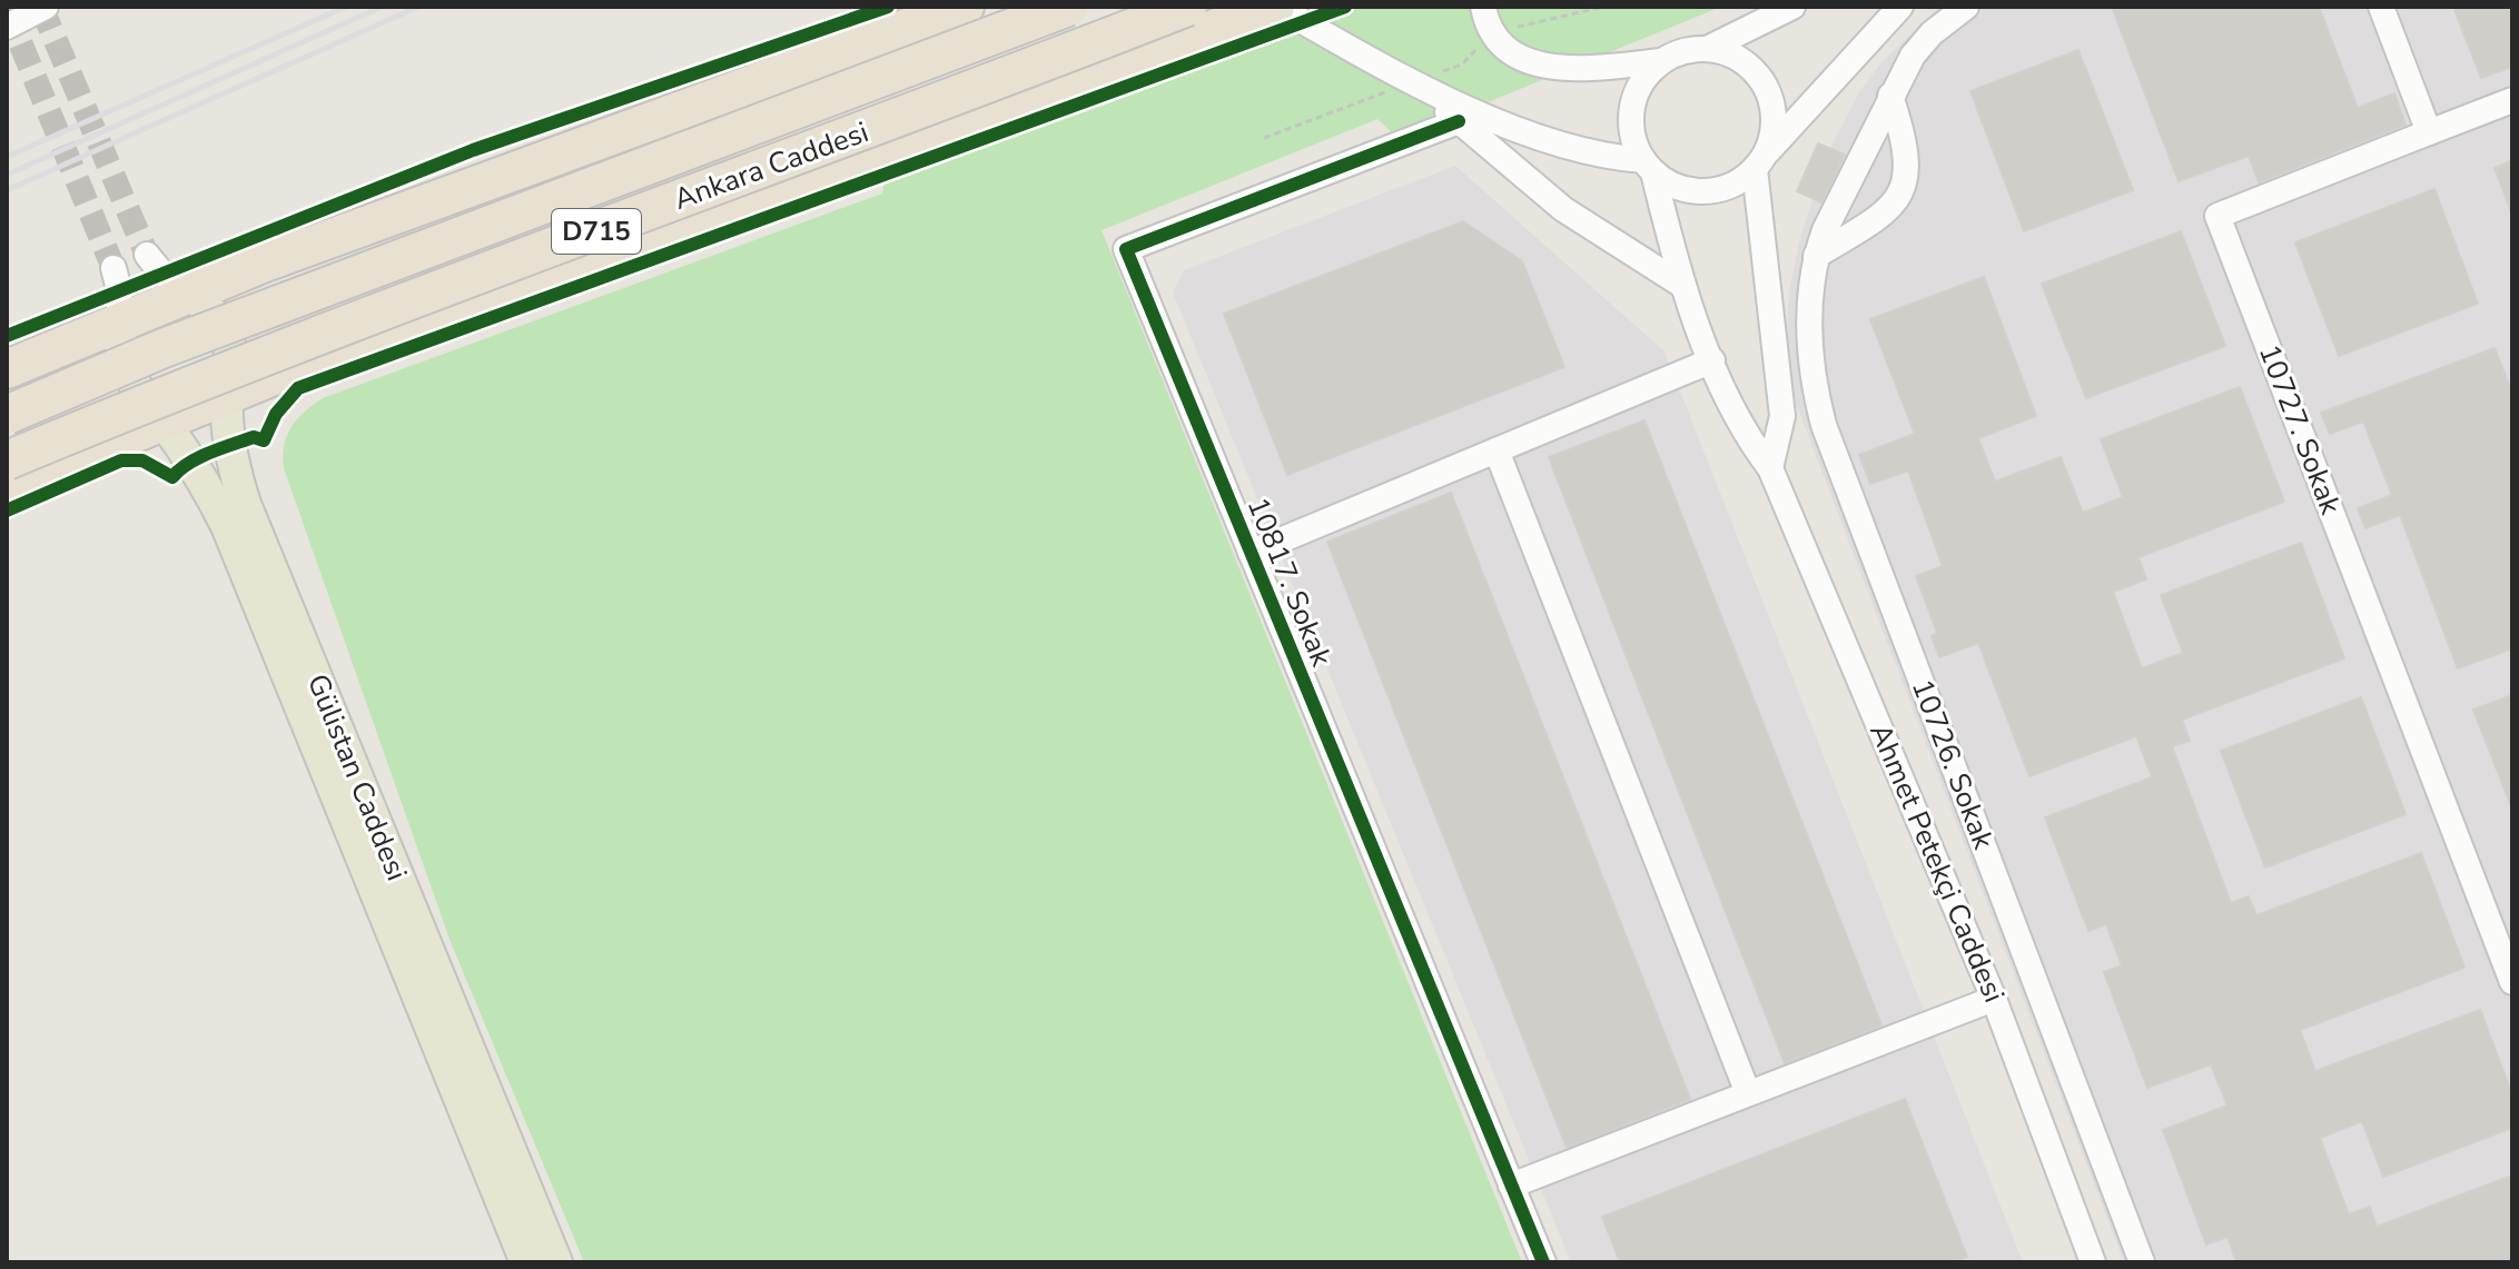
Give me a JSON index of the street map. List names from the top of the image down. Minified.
{"streets":{"highway":["Ankara Caddesi","D715"],"main road":["Gülistan Caddesi"],"street":["10727. Sokak","10817. Sokak","10726. Sokak","Ahmet Petekçi Caddesi"]}}
